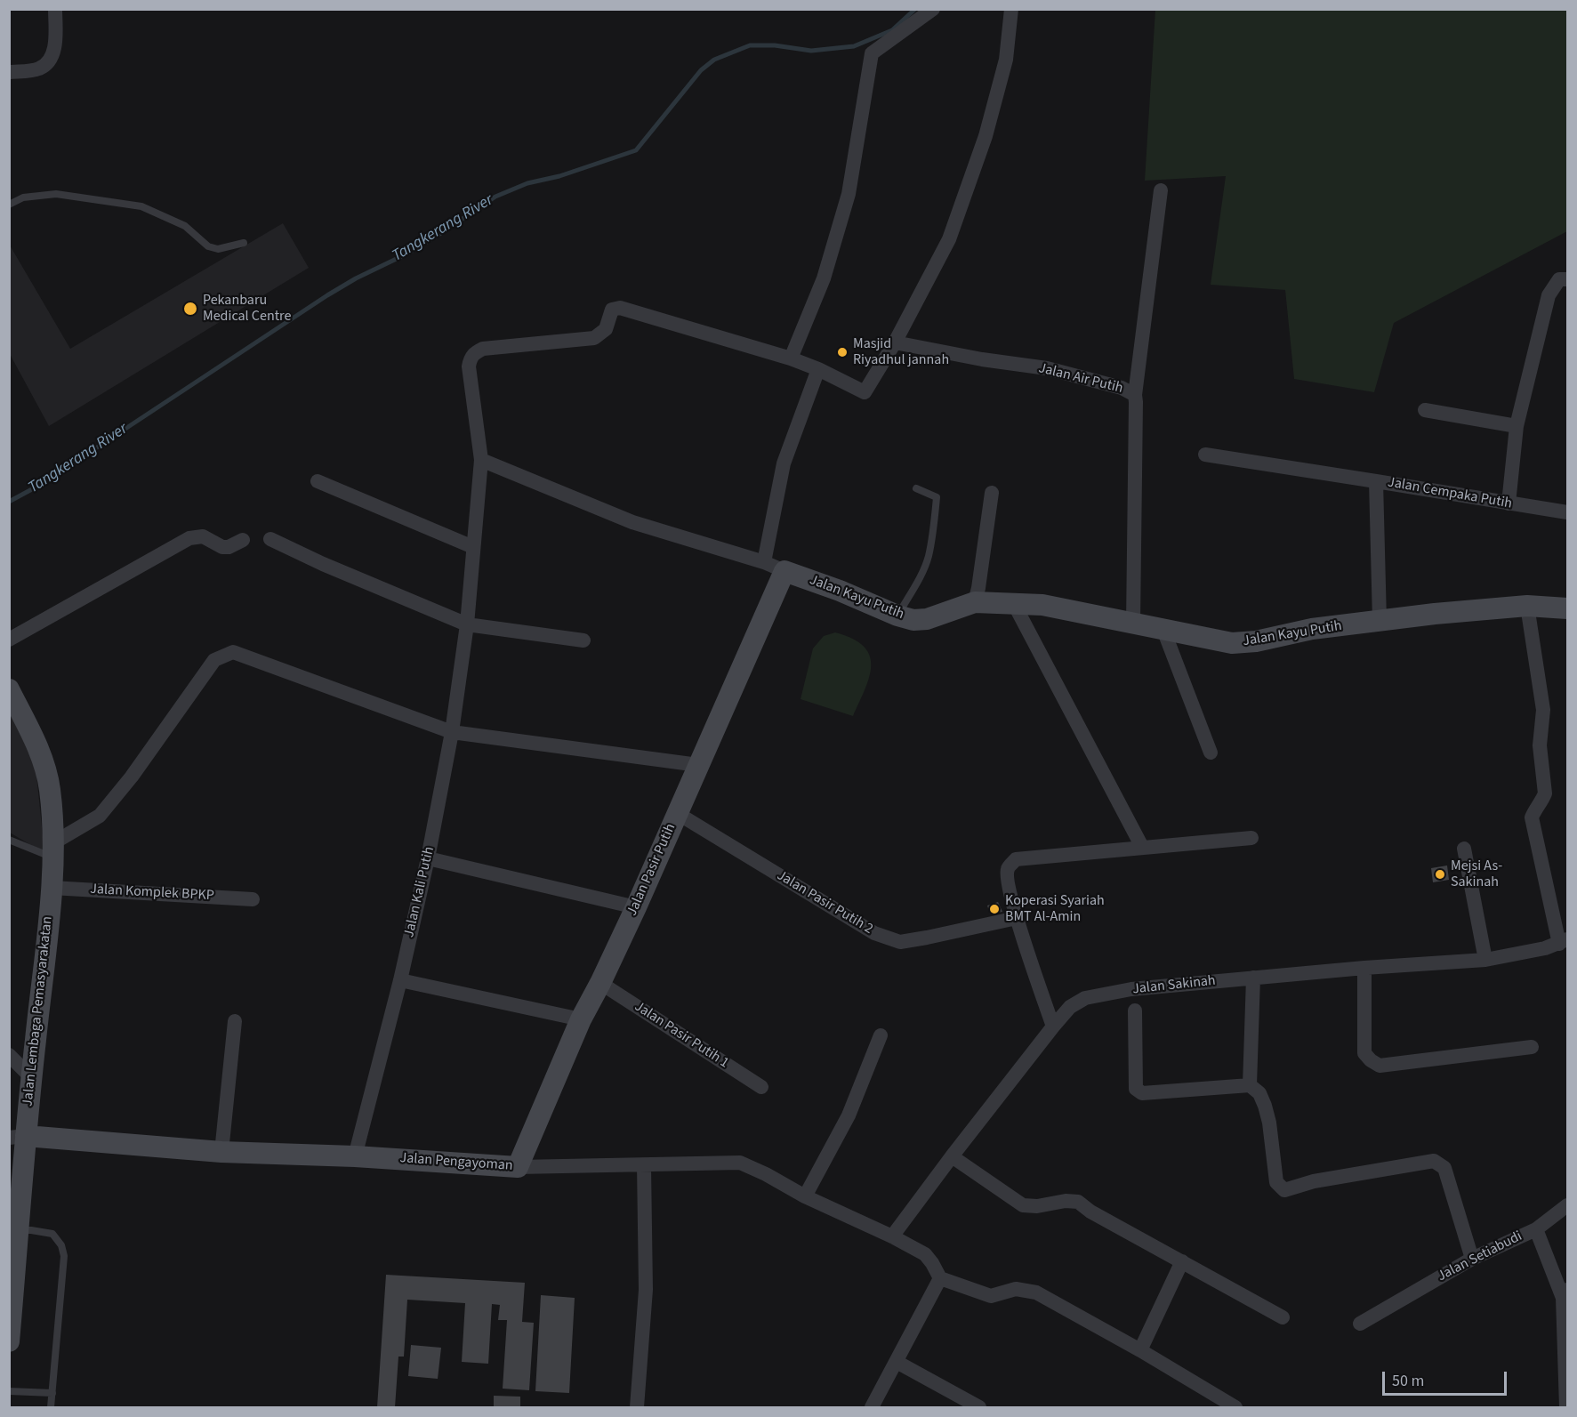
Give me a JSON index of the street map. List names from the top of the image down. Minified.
{"streets":{"street":["Jalan Air Putih","Jalan Cempaka Putih","Jalan Kayu Putih","Jalan Pasir Putih","Jalan Kali Putih","Jalan Komplek BPKP","Jalan Pasir Putih 2","Jalan Sakinah","Jalan Lembaga Pemasyarakatan","Jalan Pasir Putih 1","Jalan Pengayoman","Jalan Setiabudi"]},"crossings":[["Jalan Air Putih","Jalan Kayu Putih"],["Jalan Cempaka Putih","Jalan Kayu Putih"],["Jalan Kayu Putih","Jalan Pasir Putih"],["Jalan Pasir Putih","Jalan Pasir Putih 2"],["Jalan Pasir Putih","Jalan Pasir Putih 1"],["Jalan Pasir Putih","Jalan Pengayoman"],["Jalan Kali Putih","Jalan Pengayoman"],["Jalan Komplek BPKP","Jalan Lembaga Pemasyarakatan"],["Jalan Sakinah","Jalan Pengayoman"],["Jalan Lembaga Pemasyarakatan","Jalan Pengayoman"]],"water":["Tangkerang River"],"places":["Pekanbaru Medical Centre","Masjid Riyadhul jannah","Mejsi As- Sakinah","Koperasi Syariah BMT Al-Amin"],"scale_bar":"50 m"}
